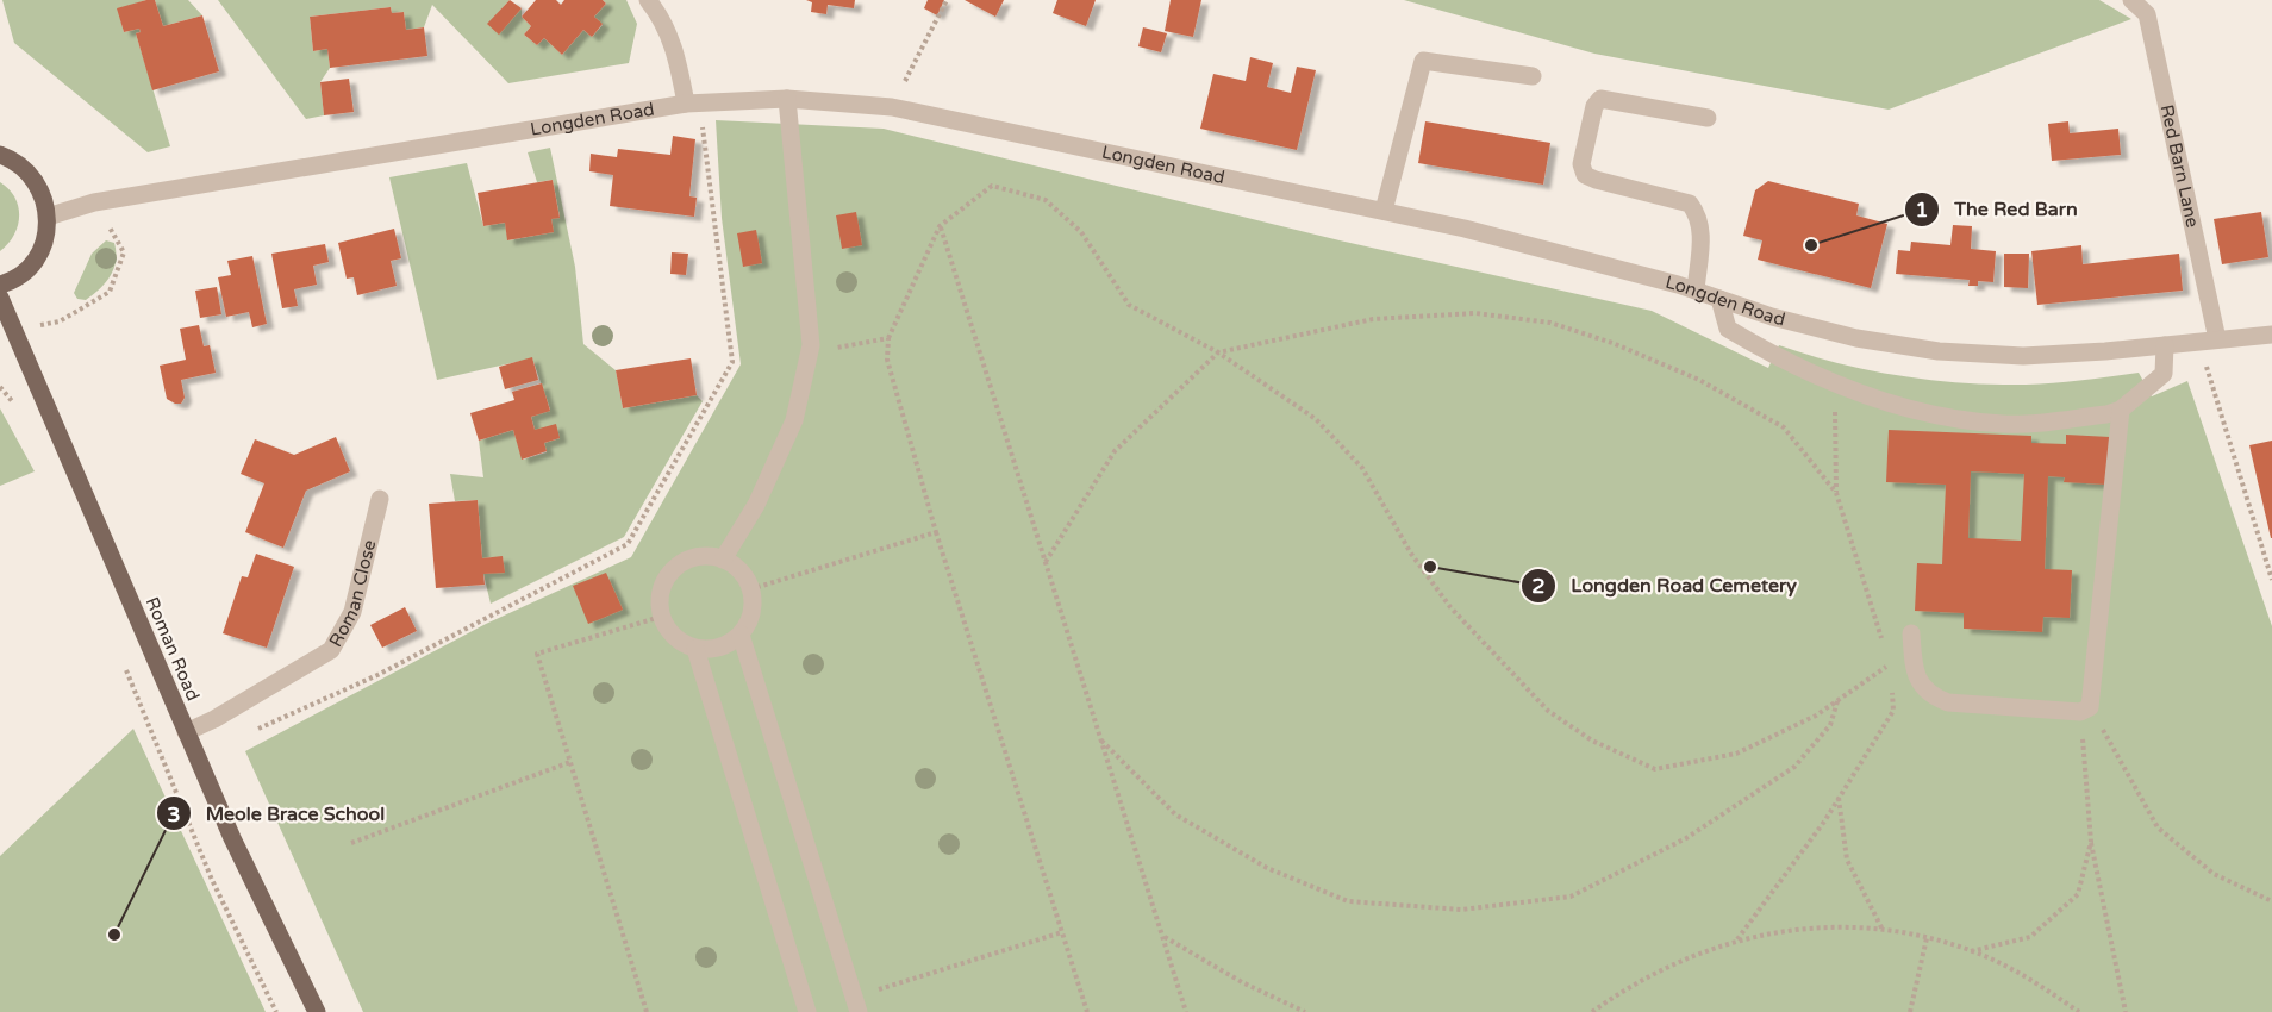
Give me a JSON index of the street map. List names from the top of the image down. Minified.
{"streets":{"main road":["Roman Road"],"street":["Longden Road","Red Barn Lane","Roman Close"]},"crossings":[["Longden Road","Red Barn Lane"],["Roman Close","Roman Road"]],"places":["The Red Barn","Longden Road Cemetery","Meole Brace School"]}
